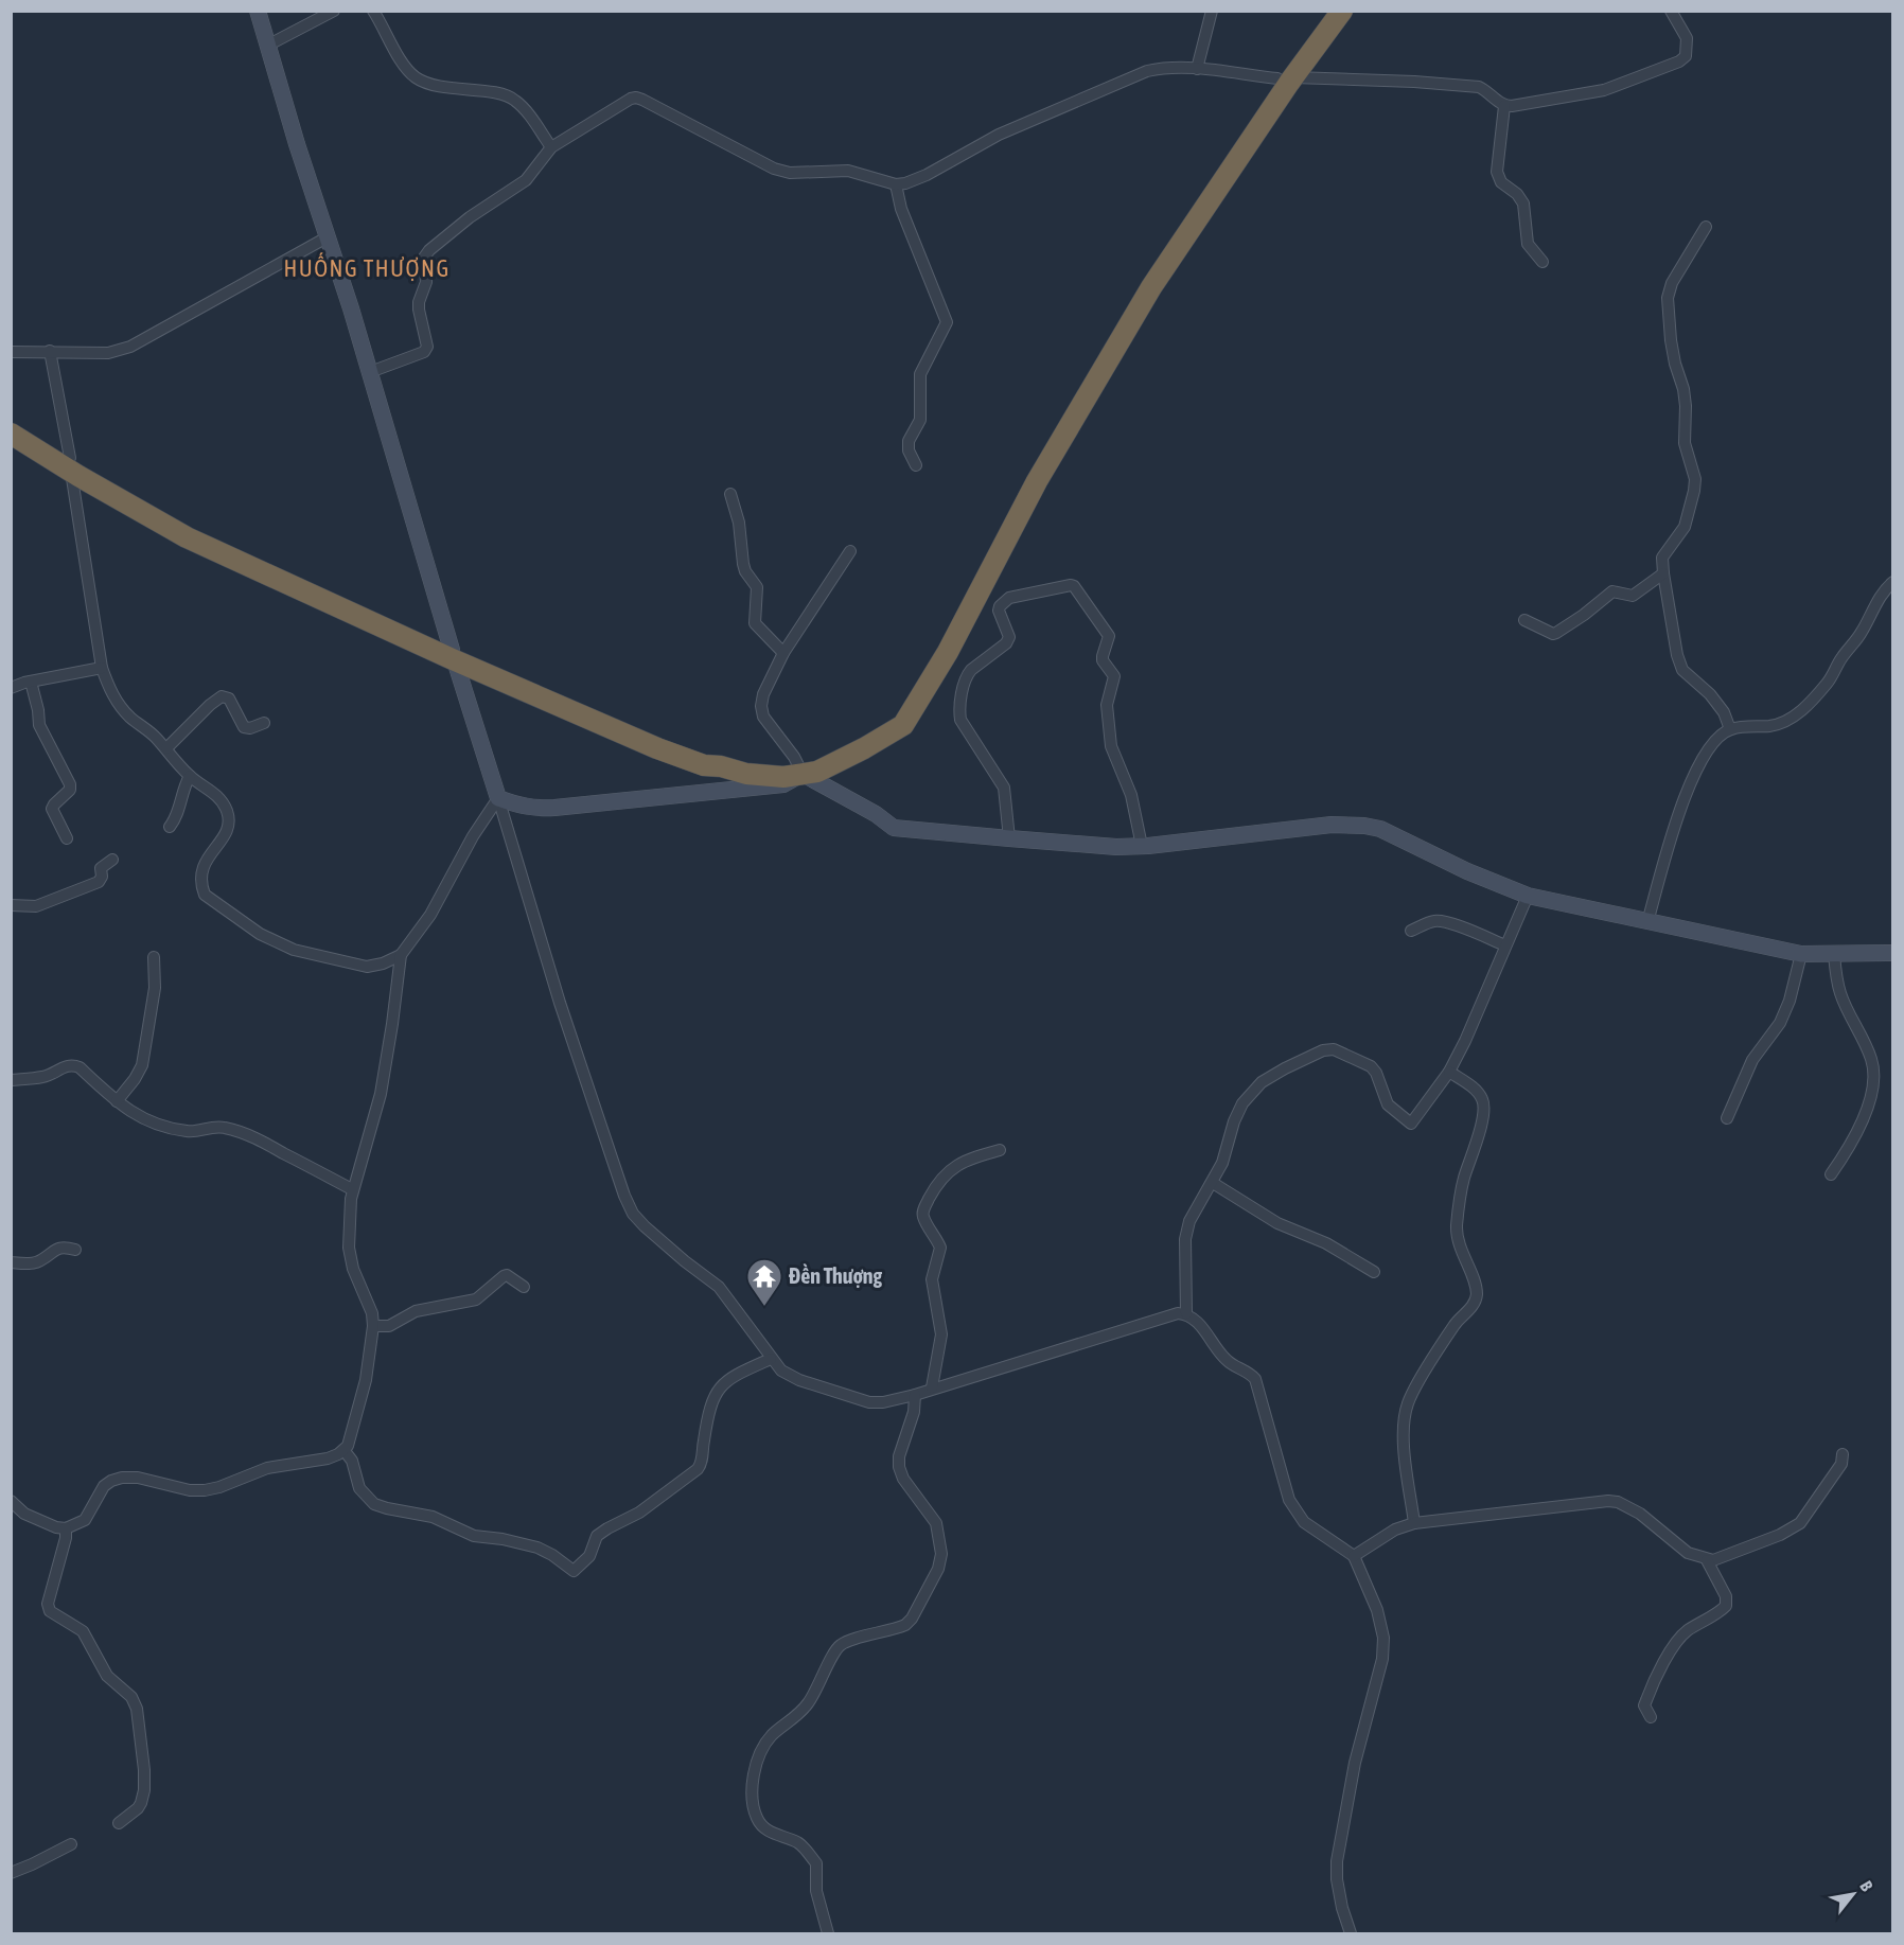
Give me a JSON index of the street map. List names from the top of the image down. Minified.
{"districts":["HUỐNG THƯỢNG"],"places":{"temple":["Đền Thượng"]},"north":"top right"}
